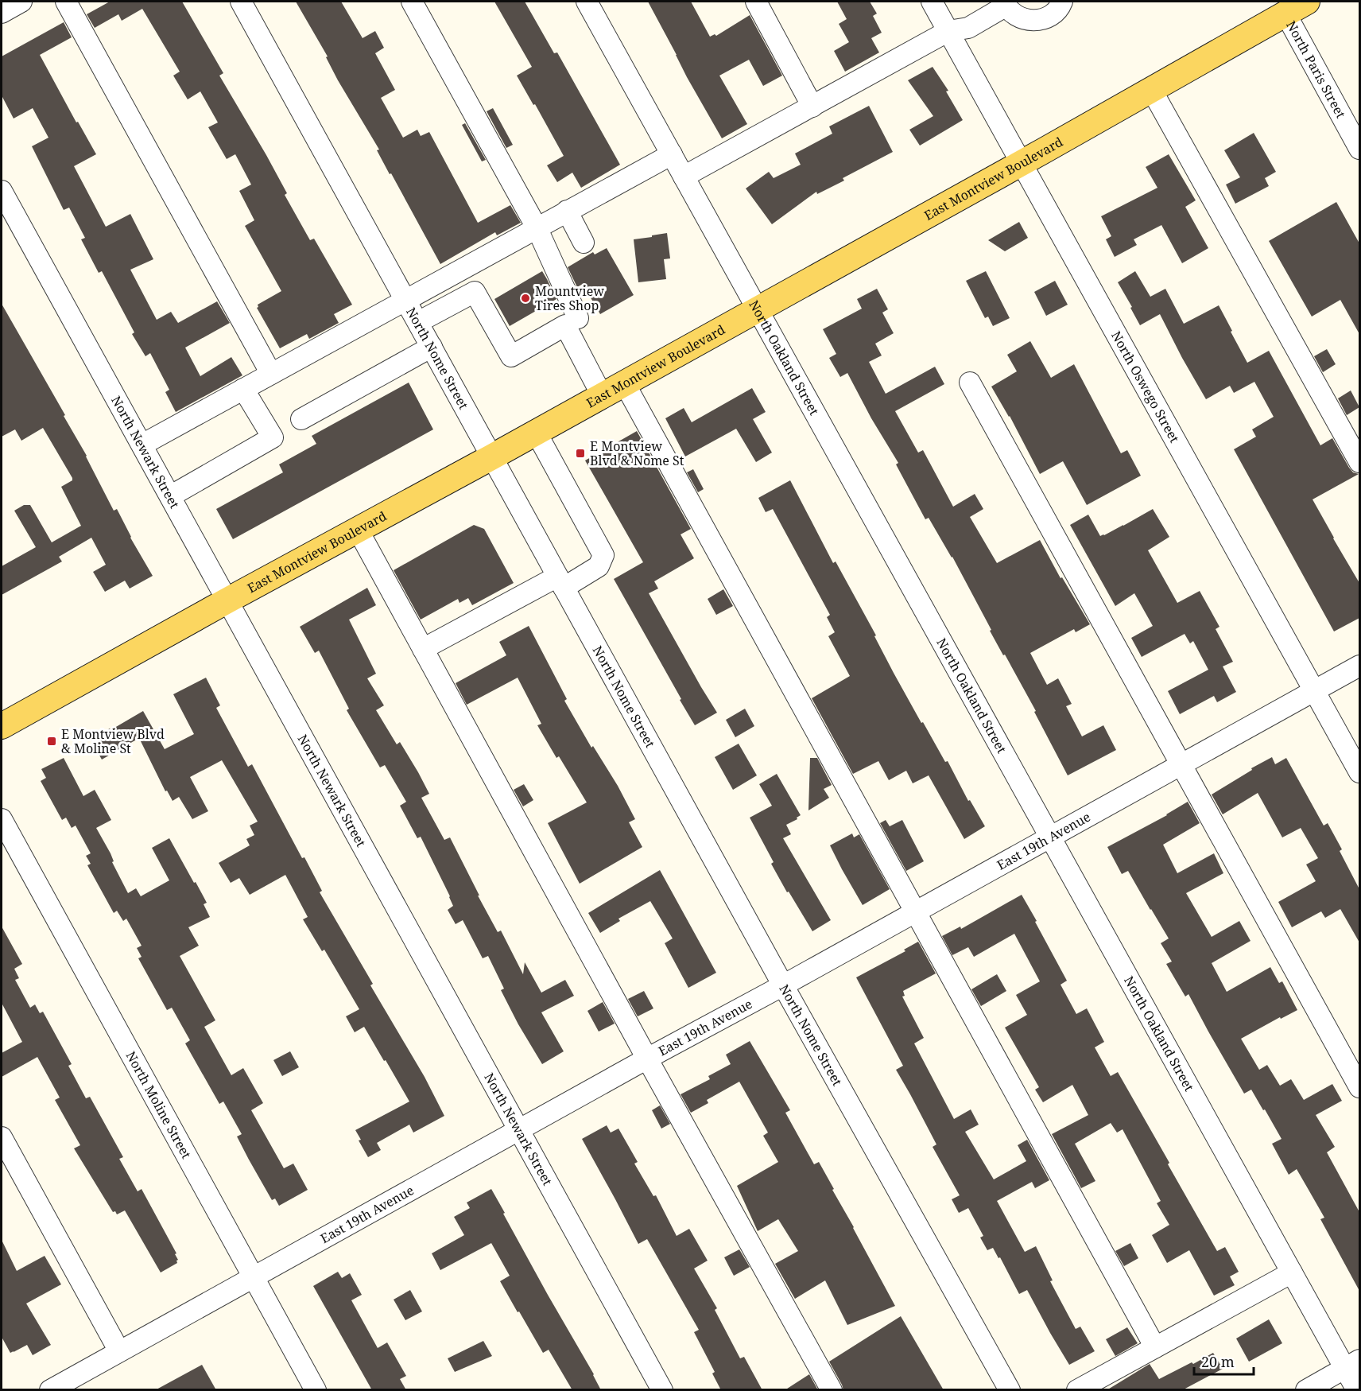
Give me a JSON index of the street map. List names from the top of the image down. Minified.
{"streets":{"main road":["East Montview Boulevard"],"street":["North Paris Street","North Nome Street","North Oakland Street","North Oswego Street","North Newark Street","East 19th Avenue","North Moline Street"]},"crossings":[["North Paris Street","East Montview Boulevard"],["East Montview Boulevard","North Nome Street"],["East Montview Boulevard","North Oakland Street"],["East Montview Boulevard","North Oswego Street"],["East Montview Boulevard","North Newark Street"],["North Nome Street","East 19th Avenue"],["North Oakland Street","East 19th Avenue"],["North Oswego Street","East 19th Avenue"],["North Newark Street","East 19th Avenue"],["East 19th Avenue","North Moline Street"]],"places":{"other":["Mountview Tires Shop"],"transit":["E Montview Blvd & Nome St","E Montview Blvd & Moline St"]},"scale_bar":"20 m"}
